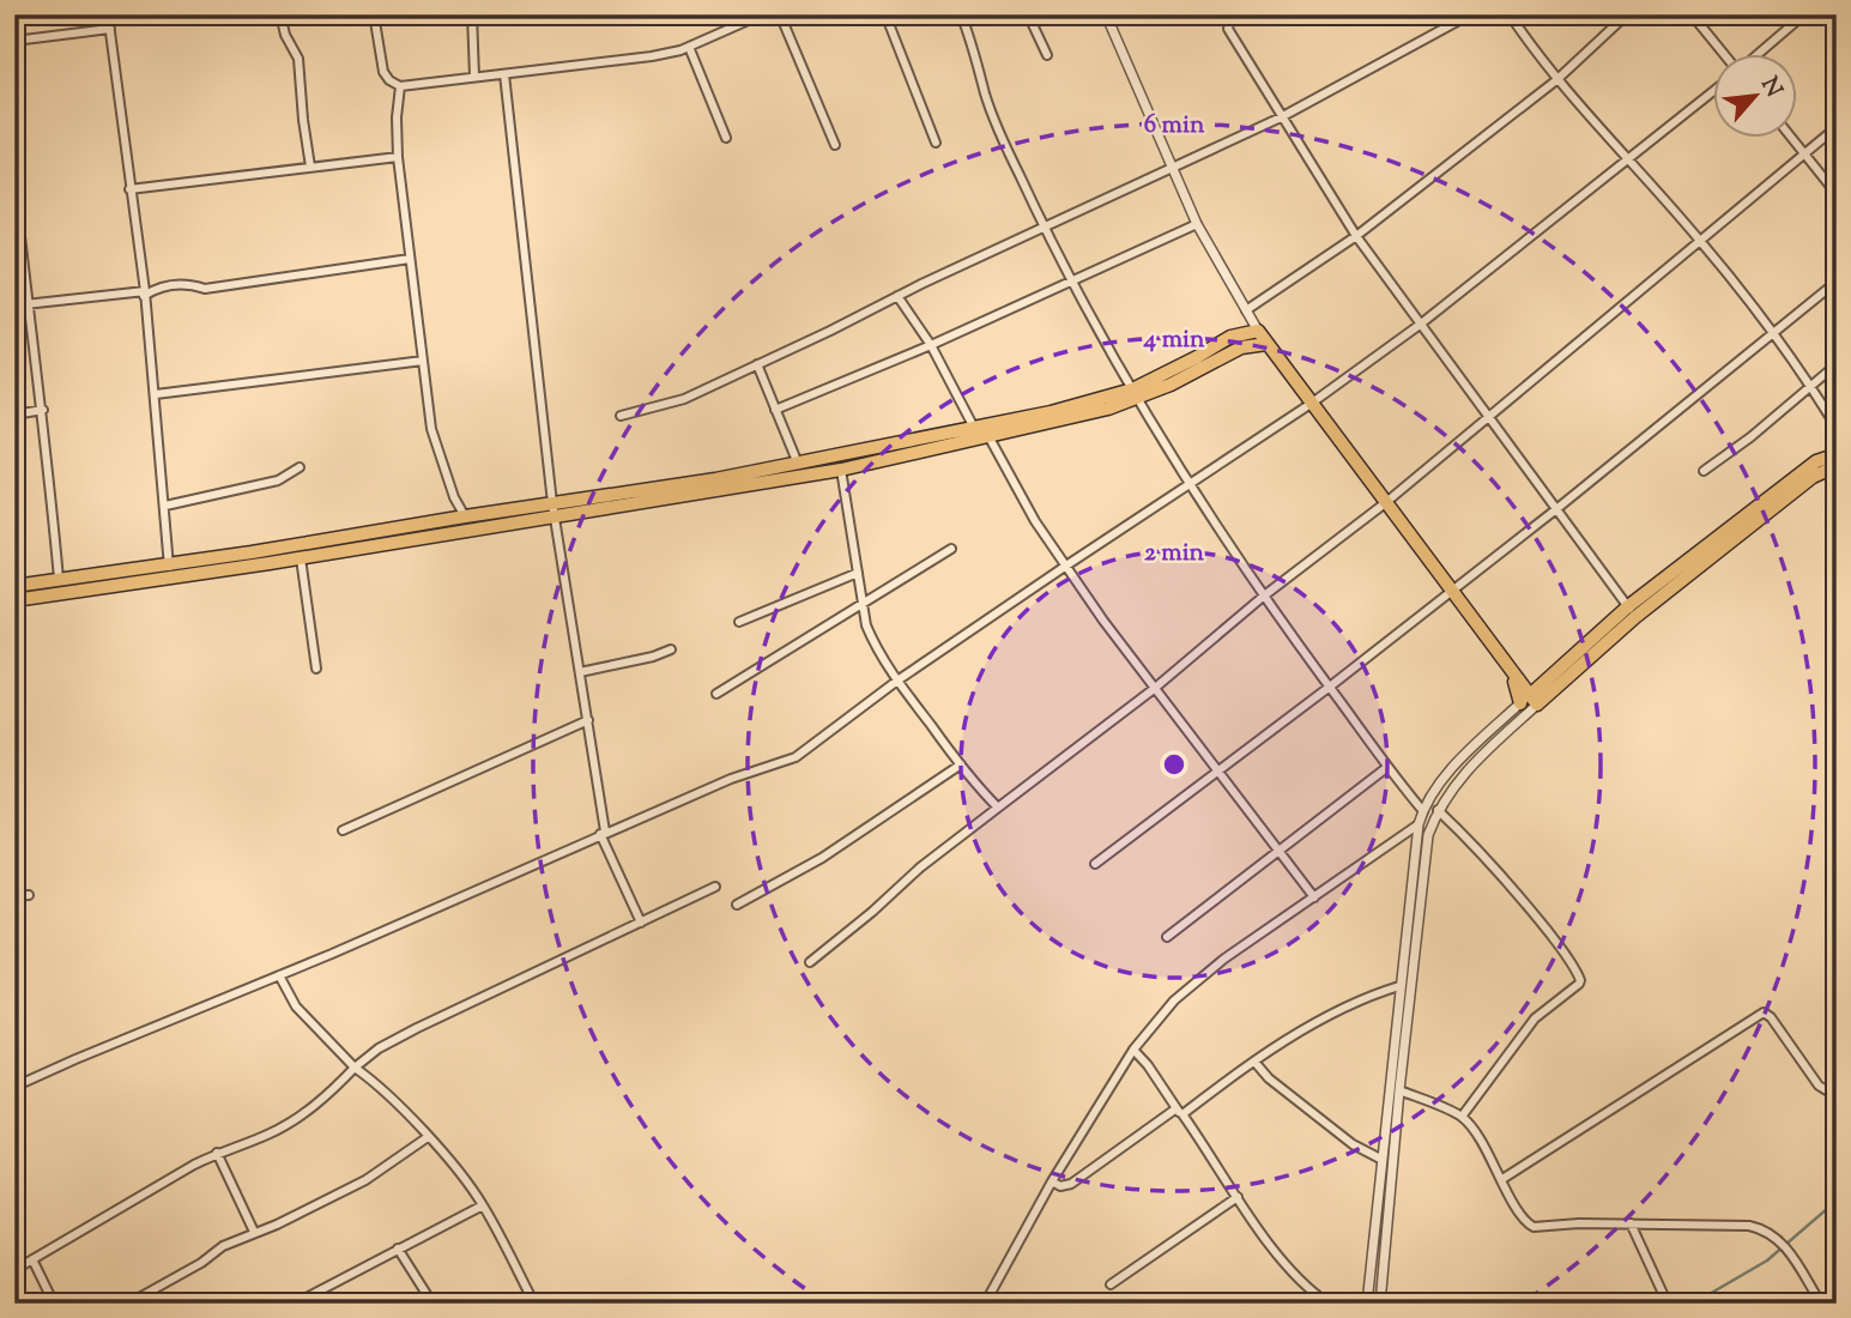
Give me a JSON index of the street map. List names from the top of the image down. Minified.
{"north":"top right","rings":["6 min","4 min","2 min"]}
